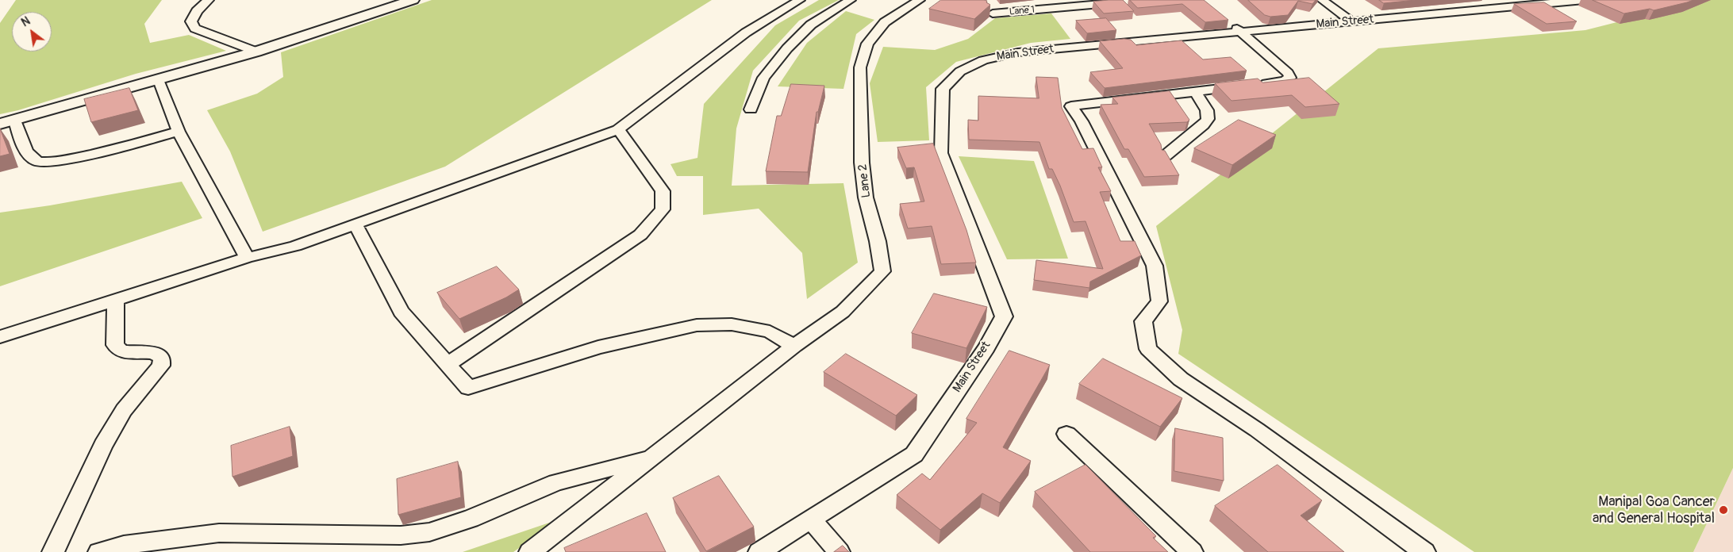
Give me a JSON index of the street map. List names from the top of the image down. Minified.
{"streets":{"street":["Lane 1","Main Street","Lane 2"]},"places":["Manipal Goa Cancer and General Hospital"],"north":"top left"}
